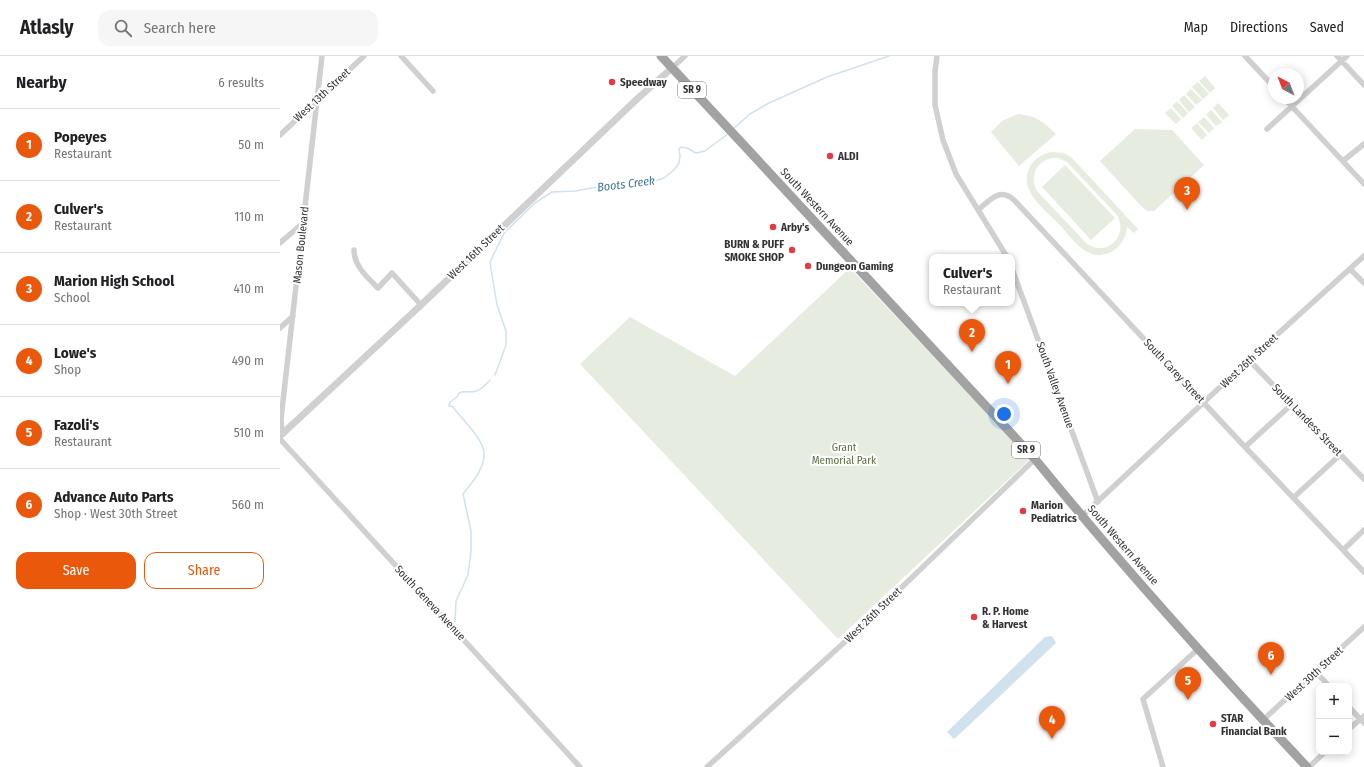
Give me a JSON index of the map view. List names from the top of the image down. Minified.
{"streets":{"highway":["SR 9","South Western Avenue"],"street":["West 13th Street","Mason Boulevard","West 16th Street","West 26th Street","South Carey Street","South Valley Avenue","South Landess Street","South Geneva Avenue","West 30th Street"]},"crossings":[["West 13th Street","Mason Boulevard"],["South Western Avenue","West 16th Street"],["South Western Avenue","West 26th Street"],["South Western Avenue","West 30th Street"],["Mason Boulevard","West 16th Street"],["Mason Boulevard","South Geneva Avenue"],["West 16th Street","South Geneva Avenue"],["West 26th Street","South Carey Street"],["West 26th Street","South Valley Avenue"],["West 26th Street","South Landess Street"]],"water":["Boots Creek"],"parks":["Grant Memorial Park"],"places":["Speedway","ALDI","Arby's","BURN & PUFF SMOKE SHOP","Dungeon Gaming","Marion Pediatrics","R. P. Home & Harvest","STAR Financial Bank"],"north":"top left","page":{"header":"Atlasly","search":"Search here","nav":["Map","Directions","Saved"],"heading":["Nearby","6 results"],"list":[{"mark":"1","name":"Popeyes","note":"Restaurant","value":"50 m"},{"mark":"2","name":"Culver's","note":"Restaurant","value":"110 m"},{"mark":"3","name":"Marion High School","note":"School","value":"410 m"},{"mark":"4","name":"Lowe's","note":"Shop","value":"490 m"},{"mark":"5","name":"Fazoli's","note":"Restaurant","value":"510 m"},{"mark":"6","name":"Advance Auto Parts","note":"Shop · West 30th Street","value":"560 m"}],"pins":["3","2","1","6","5","4"],"popup":["Culver's","Restaurant"],"buttons":["Save","Share"],"map_buttons":["+","−"]}}
